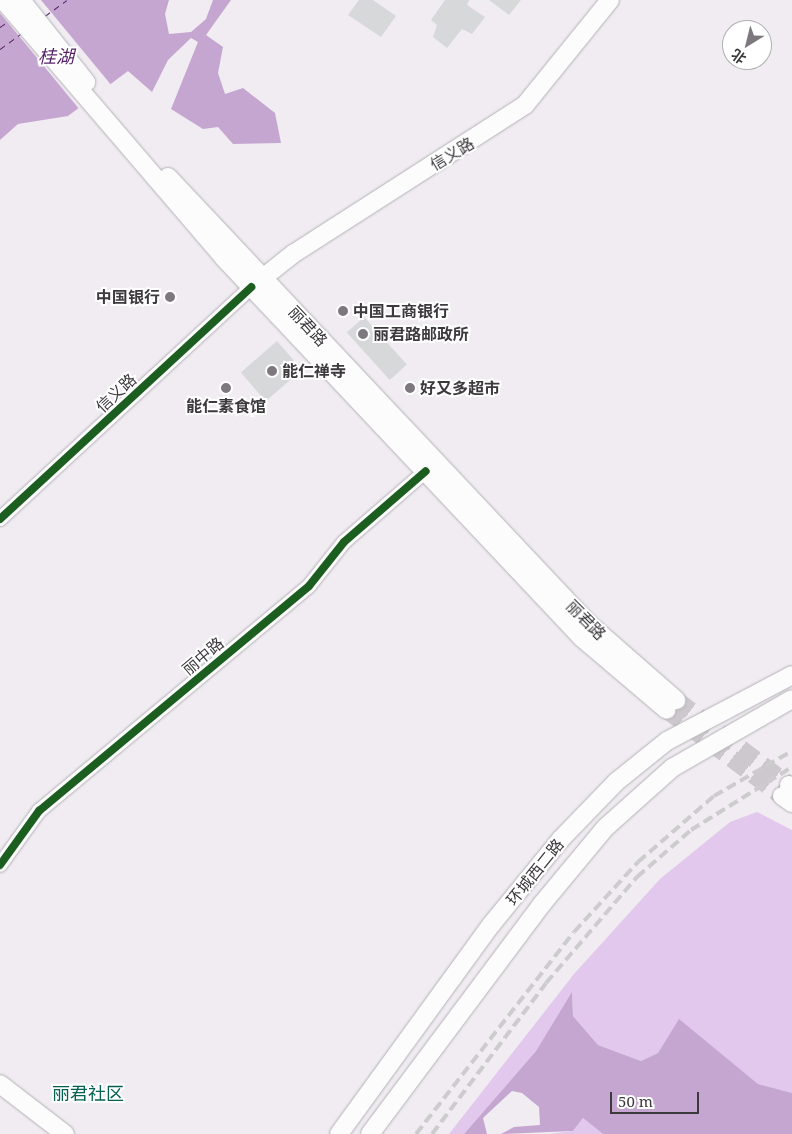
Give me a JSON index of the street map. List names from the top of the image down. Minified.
{"streets":{"main road":["信义路","丽君路","环城西二路"],"street":["丽中路"]},"crossings":[["信义路","丽君路"],["丽君路","丽中路"]],"districts":["丽君社区"],"water":["桂湖"],"places":["中国银行","中国工商银行","丽君路邮政所","能仁禅寺","能仁素食馆","好又多超市"],"scale_bar":"50 m","north":"bottom left"}
